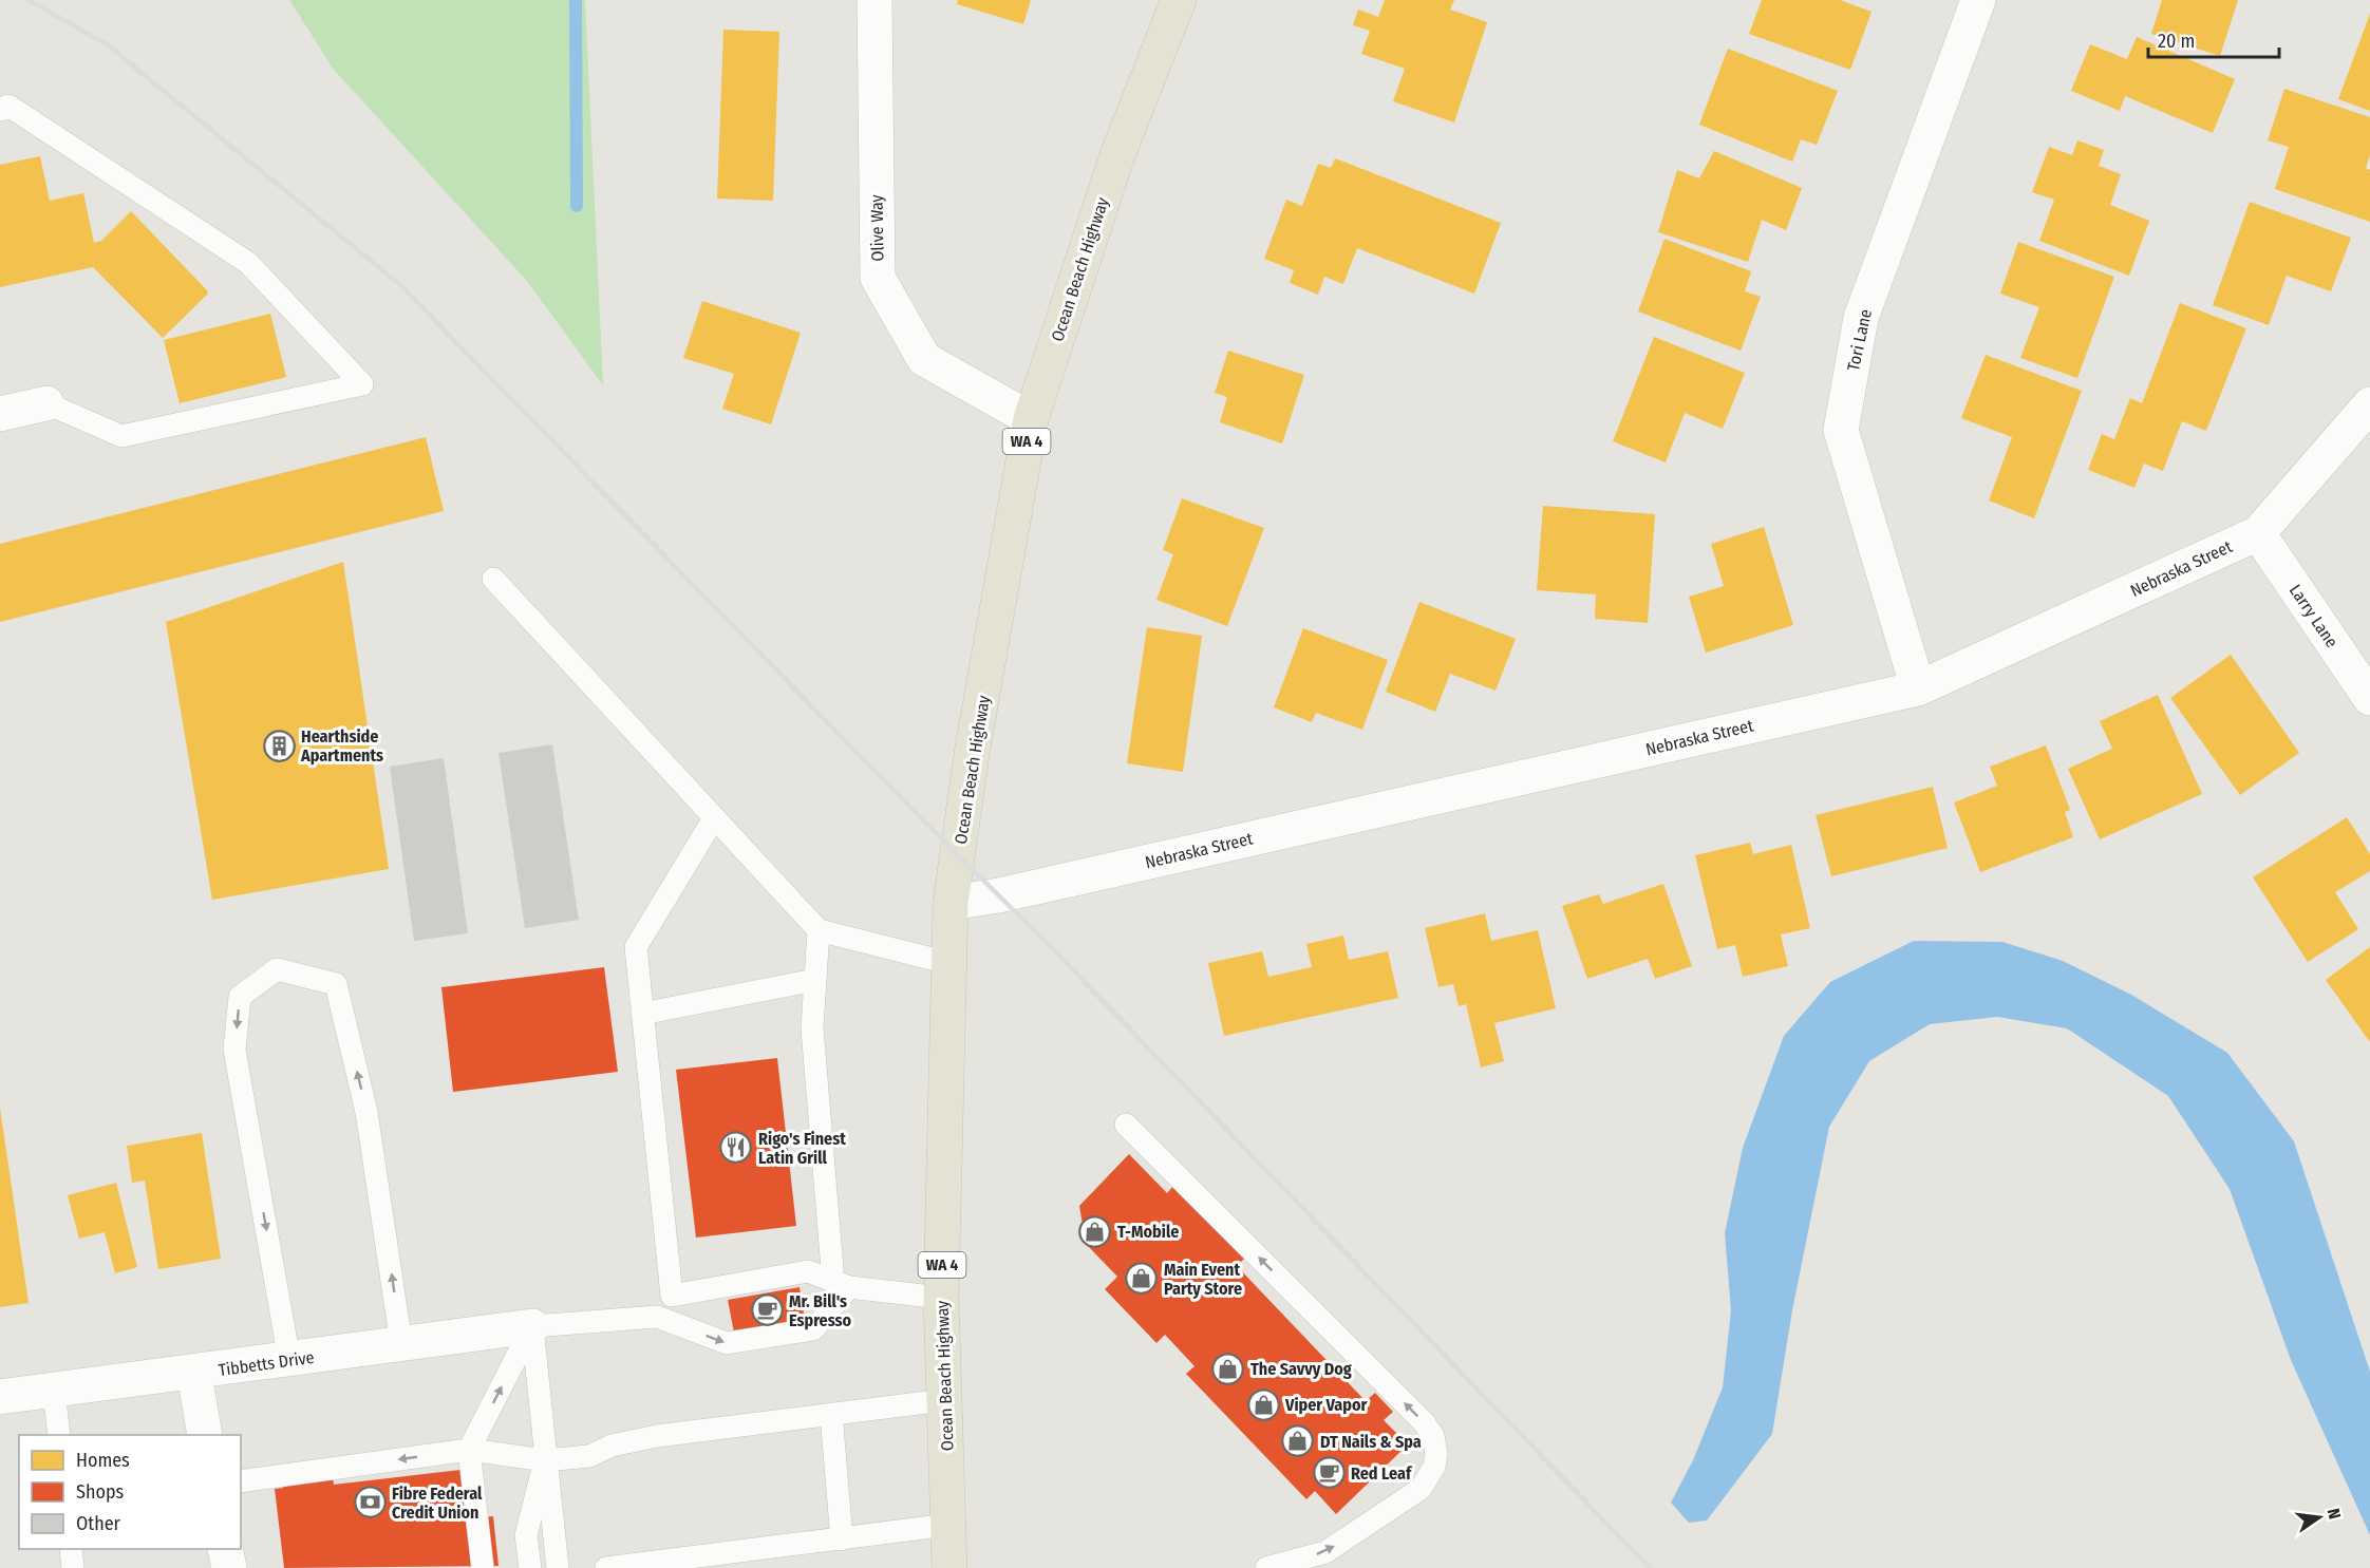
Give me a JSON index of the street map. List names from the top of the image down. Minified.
{"streets":{"main road":["Ocean Beach Highway","WA 4"],"street":["Olive Way","Tori Lane","Nebraska Street","Larry Lane","Tibbetts Drive"]},"crossings":[["Olive Way","Ocean Beach Highway"],["Ocean Beach Highway","Nebraska Street"],["Tori Lane","Nebraska Street"],["Nebraska Street","Larry Lane"]],"places":{"building":["Hearthside Apartments"],"restaurant":["Rigo's Finest Latin Grill"],"shop":["T-Mobile","Main Event Party Store","The Savvy Dog","Viper Vapor","DT Nails & Spa"],"cafe":["Mr. Bill's Espresso","Red Leaf"],"bank":["Fibre Federal Credit Union"]},"legend":["Homes","Shops","Other"],"scale_bar":"20 m","north":"right"}
